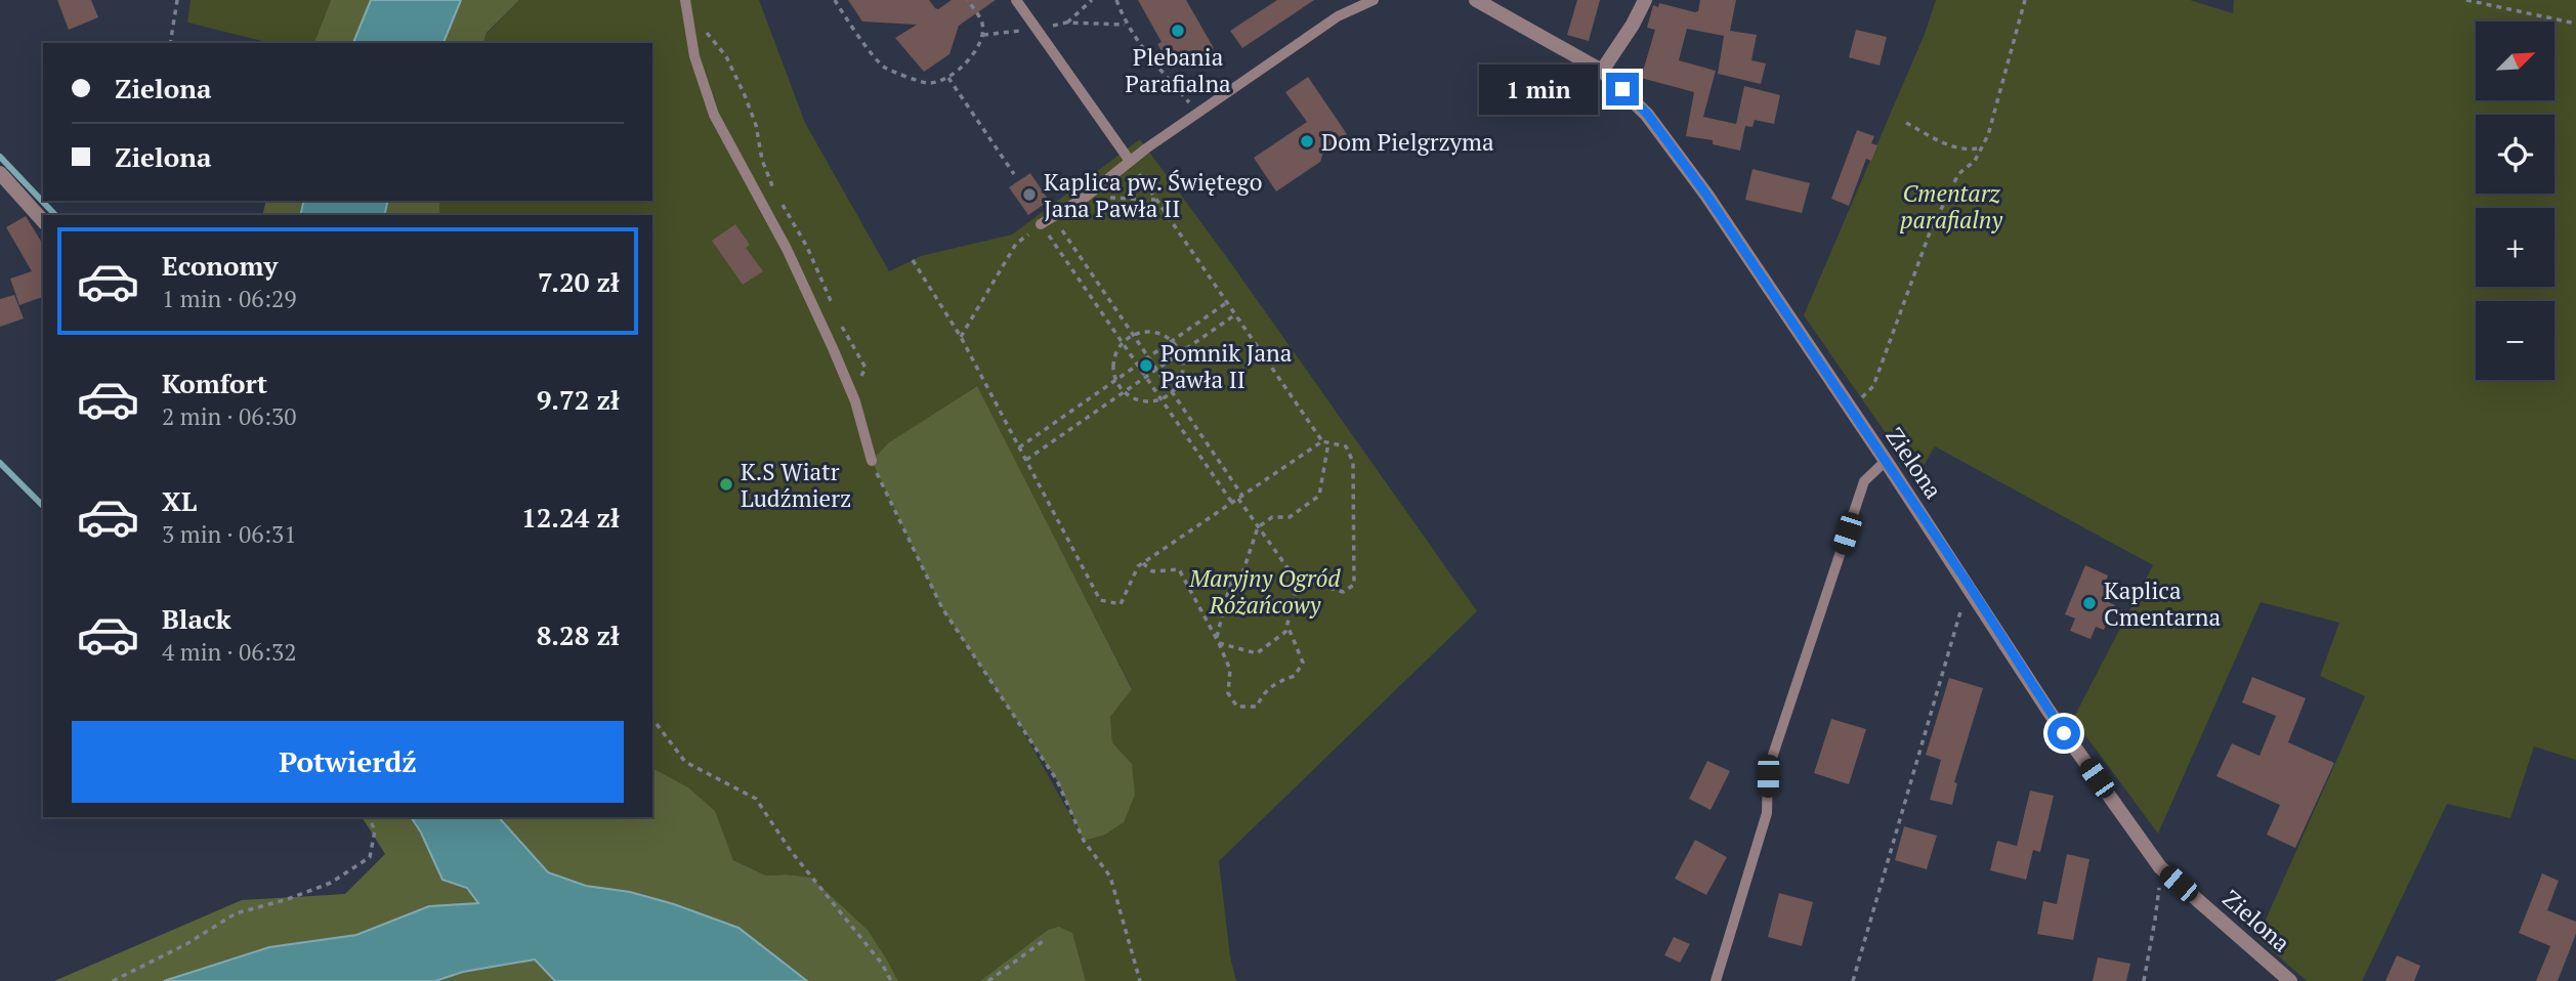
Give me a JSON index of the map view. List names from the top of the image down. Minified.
{"streets":{"street":["Zielona"]},"parks":["Cmentarz parafialny","Maryjny Ogród Różańcowy"],"places":["Plebania Parafialna","Dom Pielgrzyma","Kaplica pw. Świętego Jana Pawła II","Pomnik Jana Pawła II","K.S Wiatr Ludźmierz","Kaplica Cmentarna"],"north":"top right","page":{"map_buttons":["+","−"],"banner":["Zielona","Zielona"],"bubble":"1 min","list":[{"name":"Economy","note":"1 min · 06:29","value":"7.20 zł"},{"name":"Komfort","note":"2 min · 06:30","value":"9.72 zł"},{"name":"XL","note":"3 min · 06:31","value":"12.24 zł"},{"name":"Black","note":"4 min · 06:32","value":"8.28 zł"}],"buttons":"Potwierdź"}}
